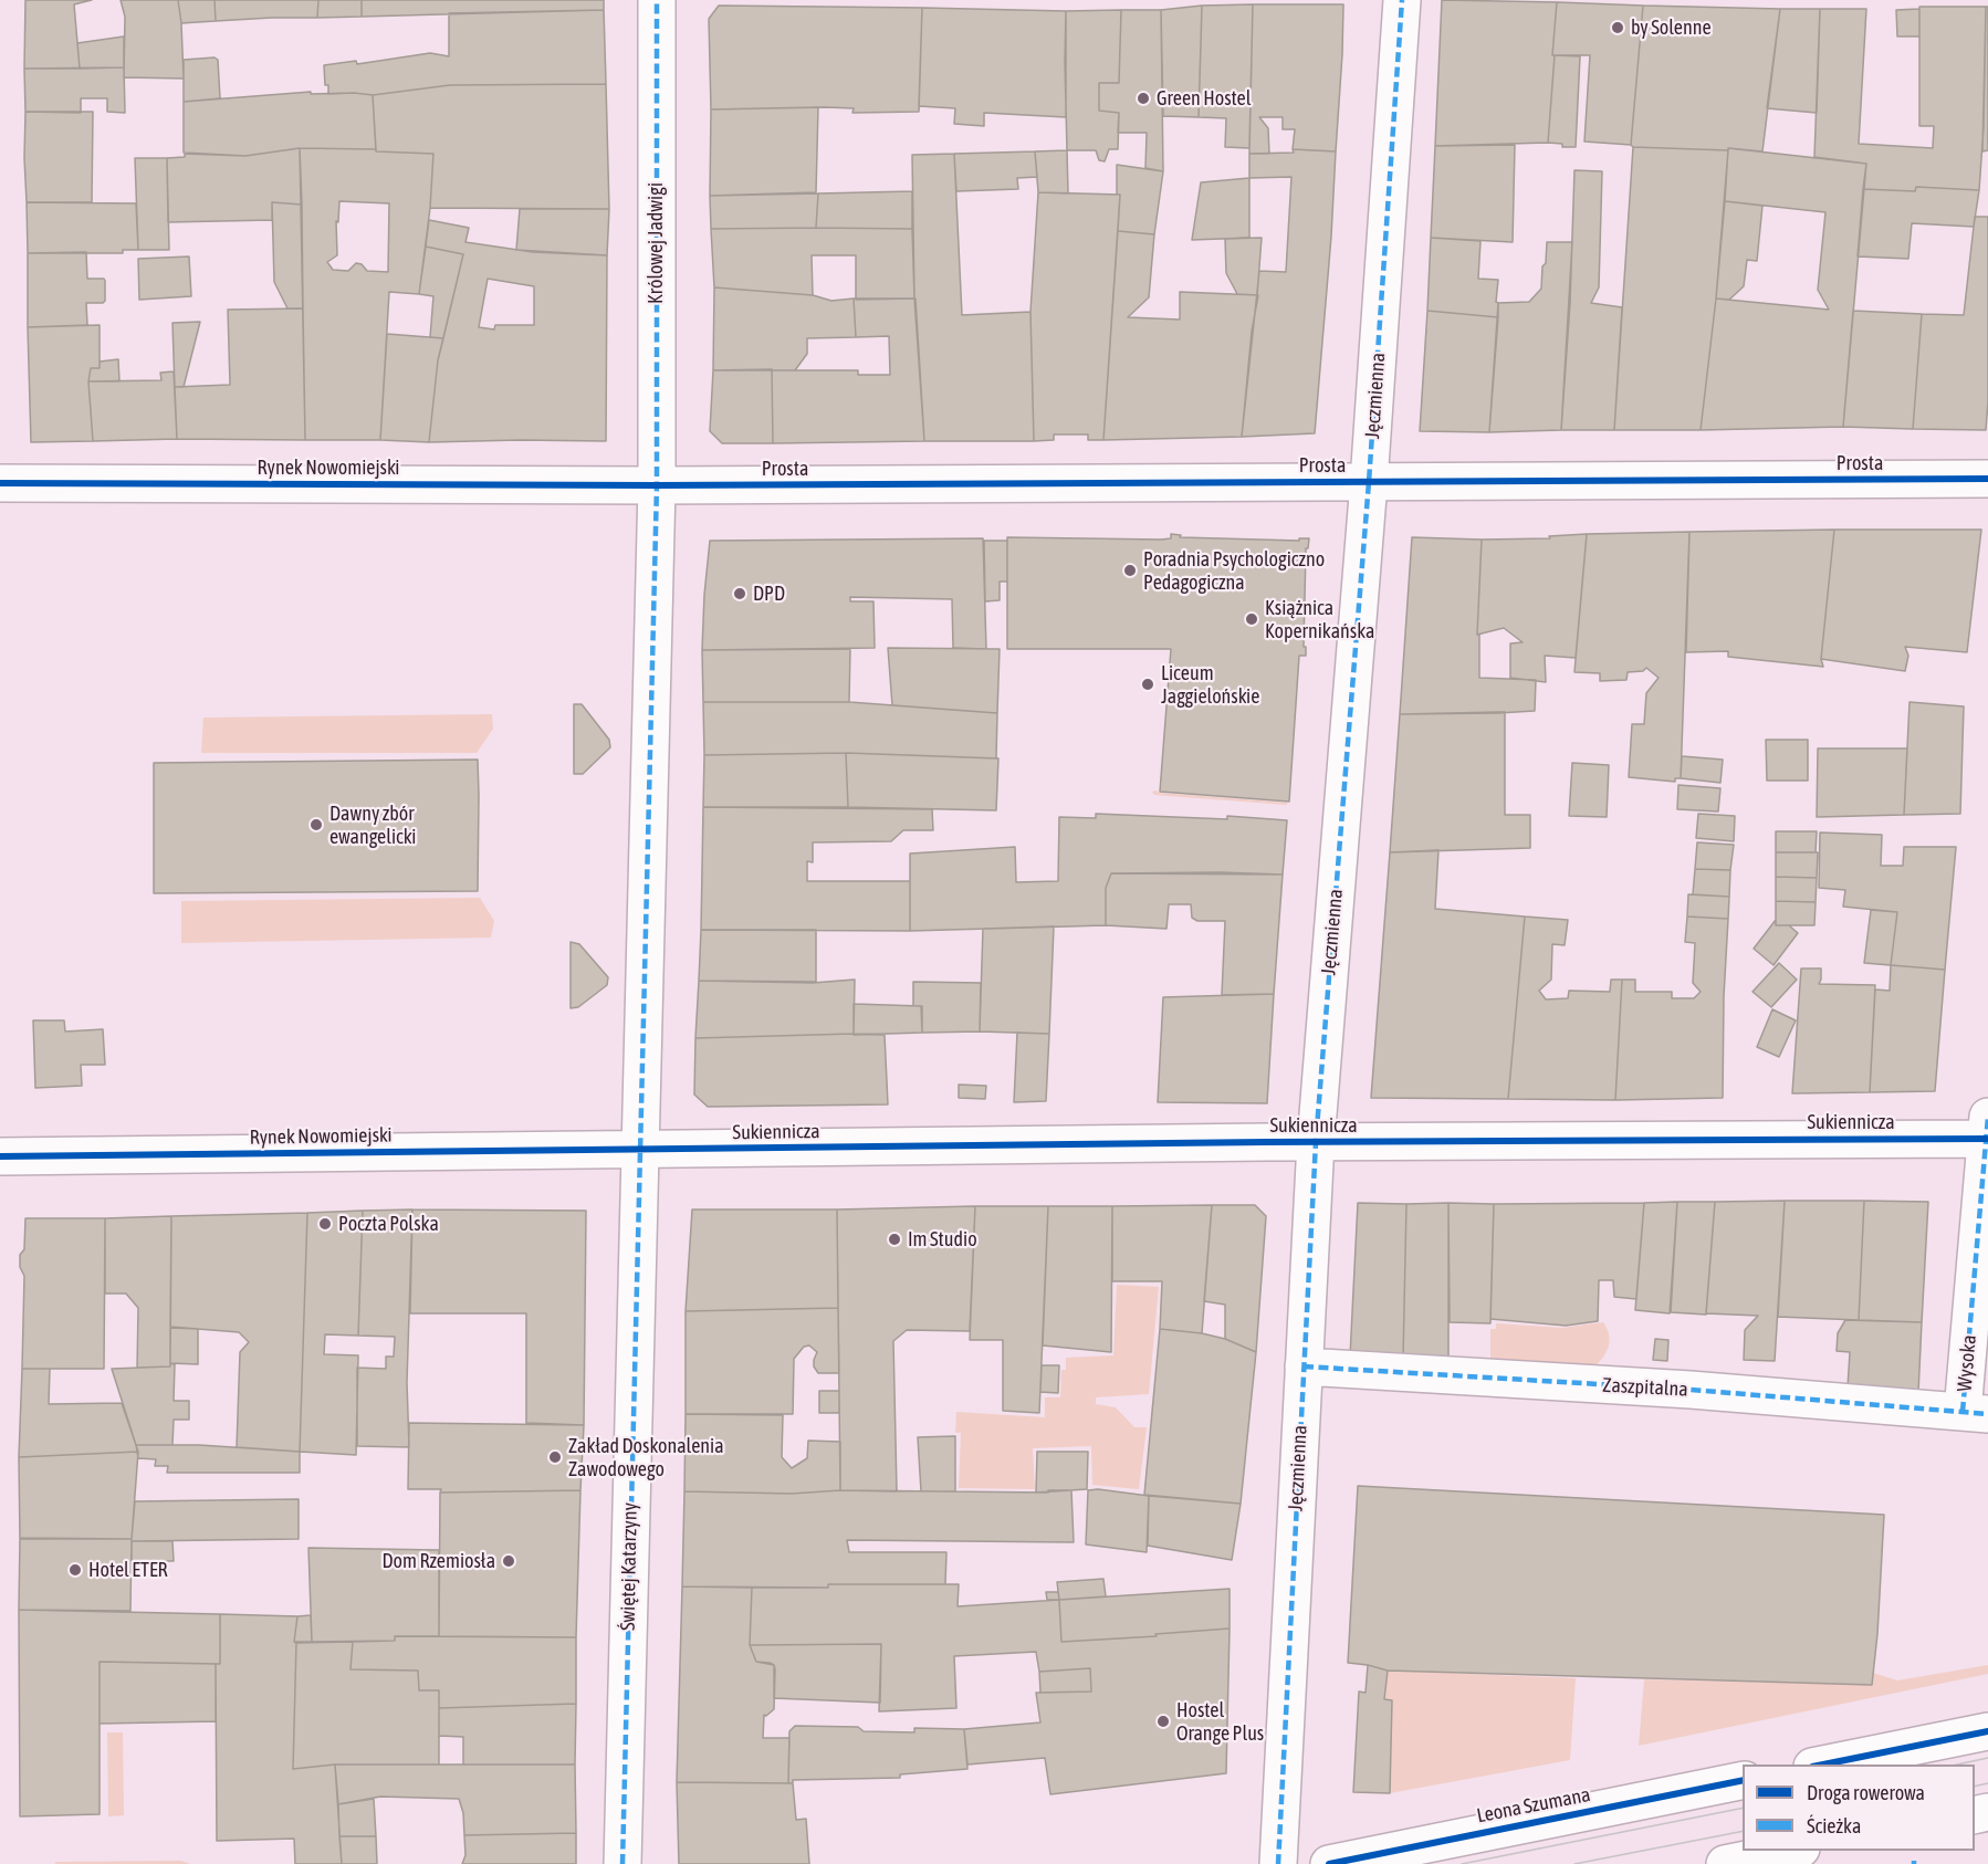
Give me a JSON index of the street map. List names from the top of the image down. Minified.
{"streets":{"street":["Królowej Jadwigi","Jęczmienna","Prosta","Rynek Nowomiejski","Sukiennicza","Wysoka","Zaszpitalna","Świętej Katarzyny","Leona Szumana"]},"crossings":[["Królowej Jadwigi","Prosta"],["Królowej Jadwigi","Rynek Nowomiejski"],["Jęczmienna","Prosta"],["Jęczmienna","Sukiennicza"],["Jęczmienna","Zaszpitalna"],["Prosta","Rynek Nowomiejski"],["Rynek Nowomiejski","Sukiennicza"],["Rynek Nowomiejski","Świętej Katarzyny"],["Sukiennicza","Wysoka"],["Sukiennicza","Świętej Katarzyny"],["Wysoka","Zaszpitalna"]],"places":["by Solenne","Green Hostel","Poradnia Psychologiczno Pedagogiczna","DPD","Książnica Kopernikańska","Liceum Jaggielońskie","Dawny zbór ewangelicki","Poczta Polska","Im Studio","Zakład Doskonalenia Zawodowego","Dom Rzemiosła","Hotel ETER","Hostel Orange Plus"],"legend":["Droga rowerowa","Ścieżka"]}
